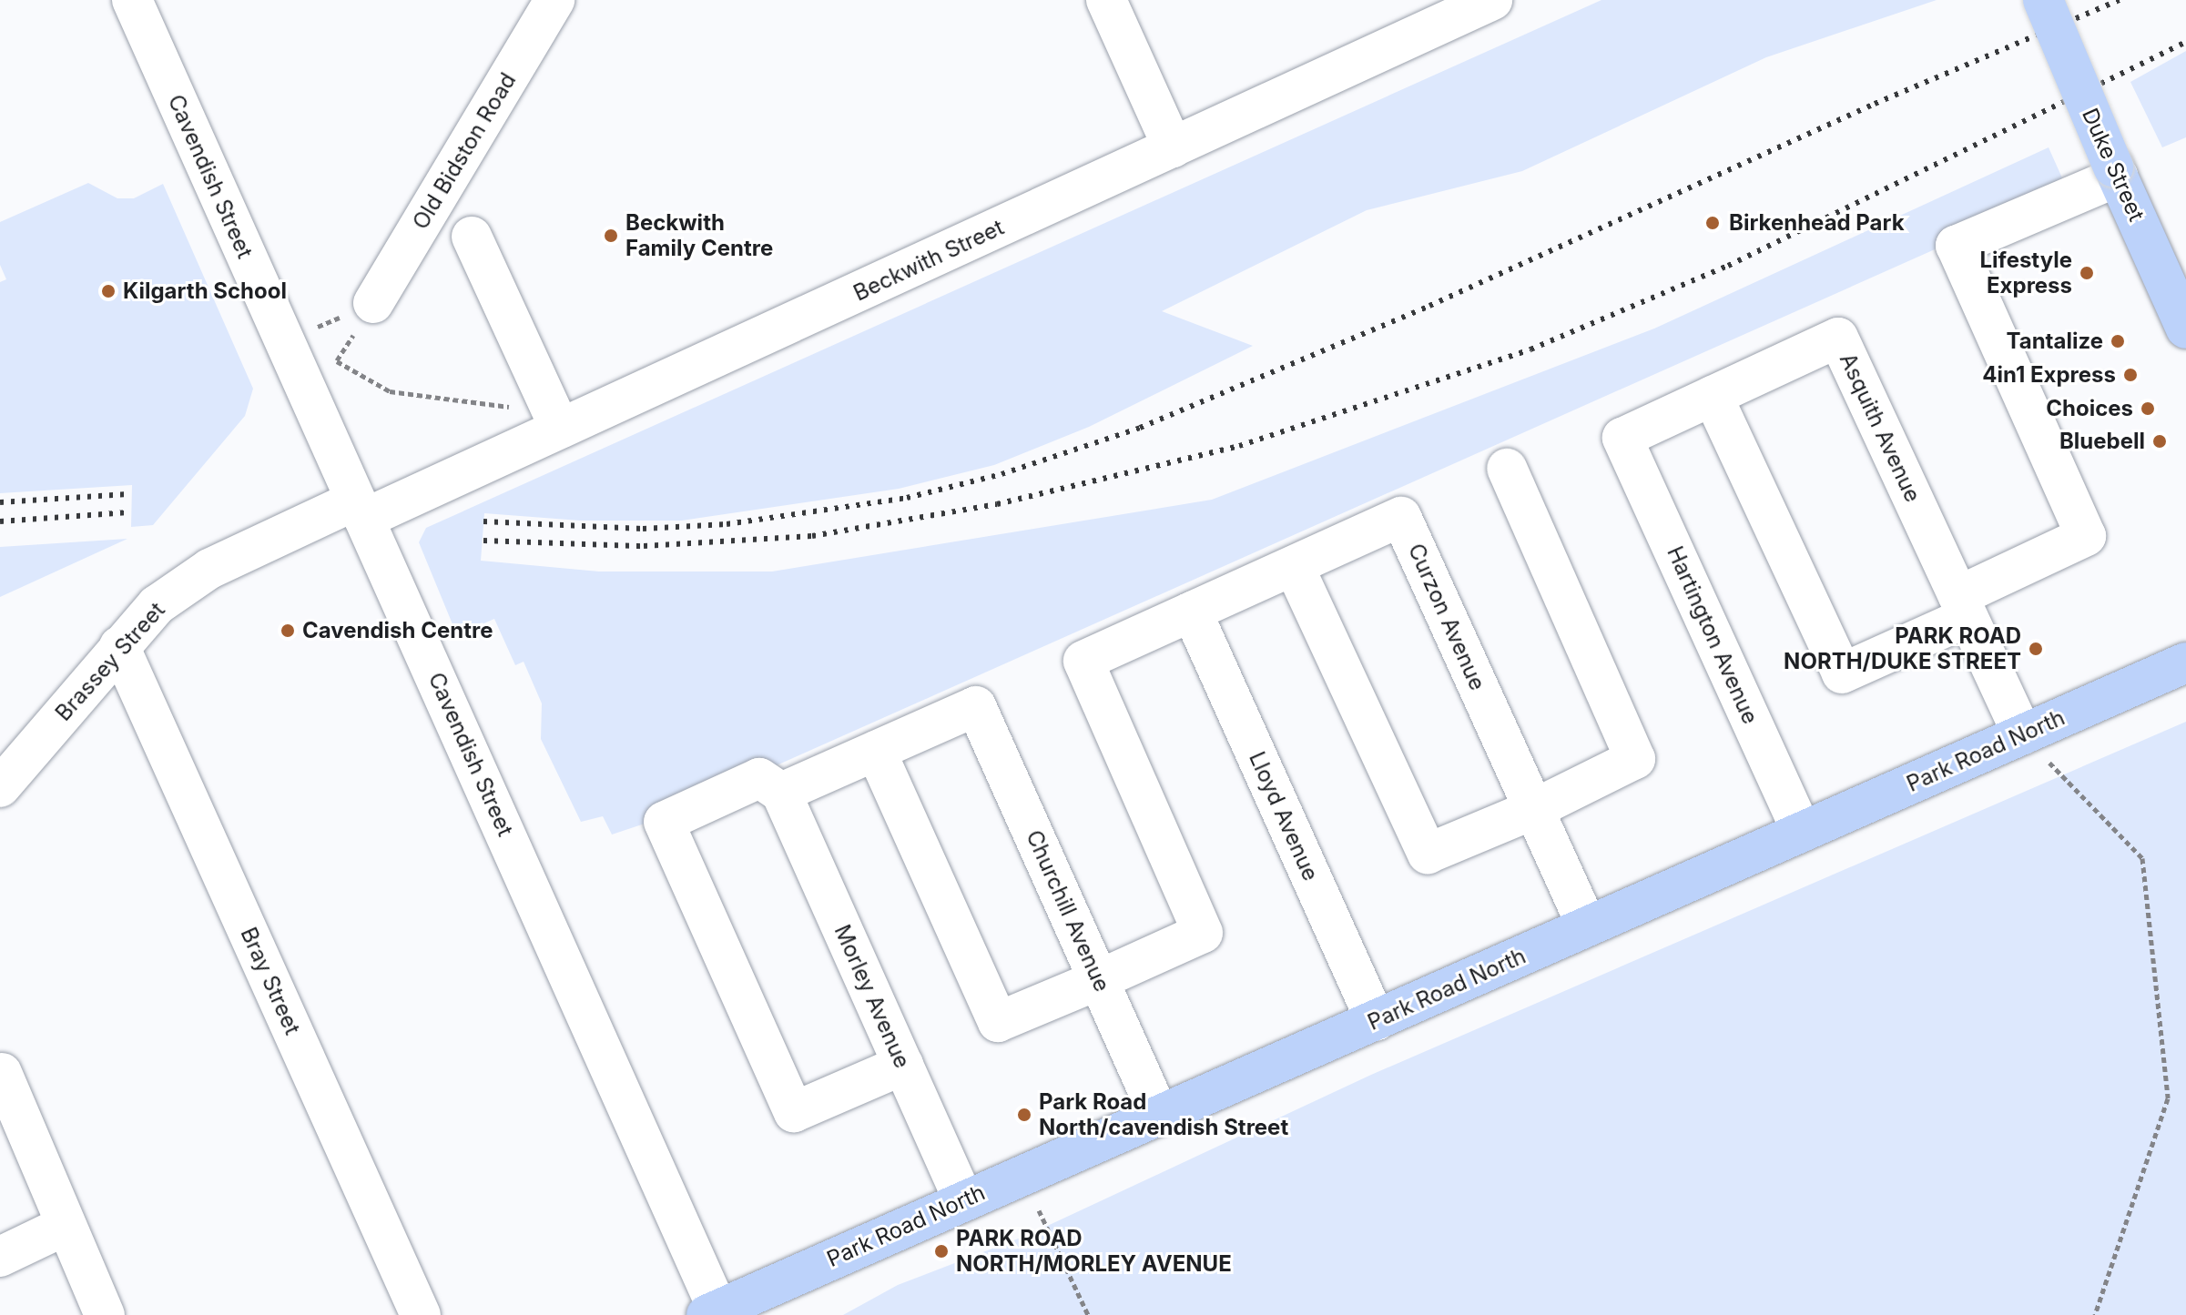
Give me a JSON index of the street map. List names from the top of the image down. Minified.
{"streets":{"main road":["Duke Street","Park Road North"],"street":["Old Bidston Road","Cavendish Street","Beckwith Street","Asquith Avenue","Curzon Avenue","Hartington Avenue","Brassey Street","Lloyd Avenue","Churchill Avenue","Bray Street","Morley Avenue"]},"crossings":[["Cavendish Street","Beckwith Street"],["Cavendish Street","Brassey Street"],["Cavendish Street","Park Road North"],["Beckwith Street","Brassey Street"],["Asquith Avenue","Hartington Avenue"],["Asquith Avenue","Park Road North"],["Curzon Avenue","Park Road North"],["Curzon Avenue","Lloyd Avenue"],["Curzon Avenue","Churchill Avenue"],["Hartington Avenue","Park Road North"],["Brassey Street","Bray Street"],["Park Road North","Lloyd Avenue"],["Park Road North","Churchill Avenue"],["Park Road North","Morley Avenue"]],"places":["Birkenhead Park","Beckwith Family Centre","Lifestyle Express","Kilgarth School","Tantalize","4in1 Express","Choices","Bluebell","Cavendish Centre","PARK ROAD NORTH/DUKE STREET","Park Road North/cavendish Street","PARK ROAD NORTH/MORLEY AVENUE"]}
